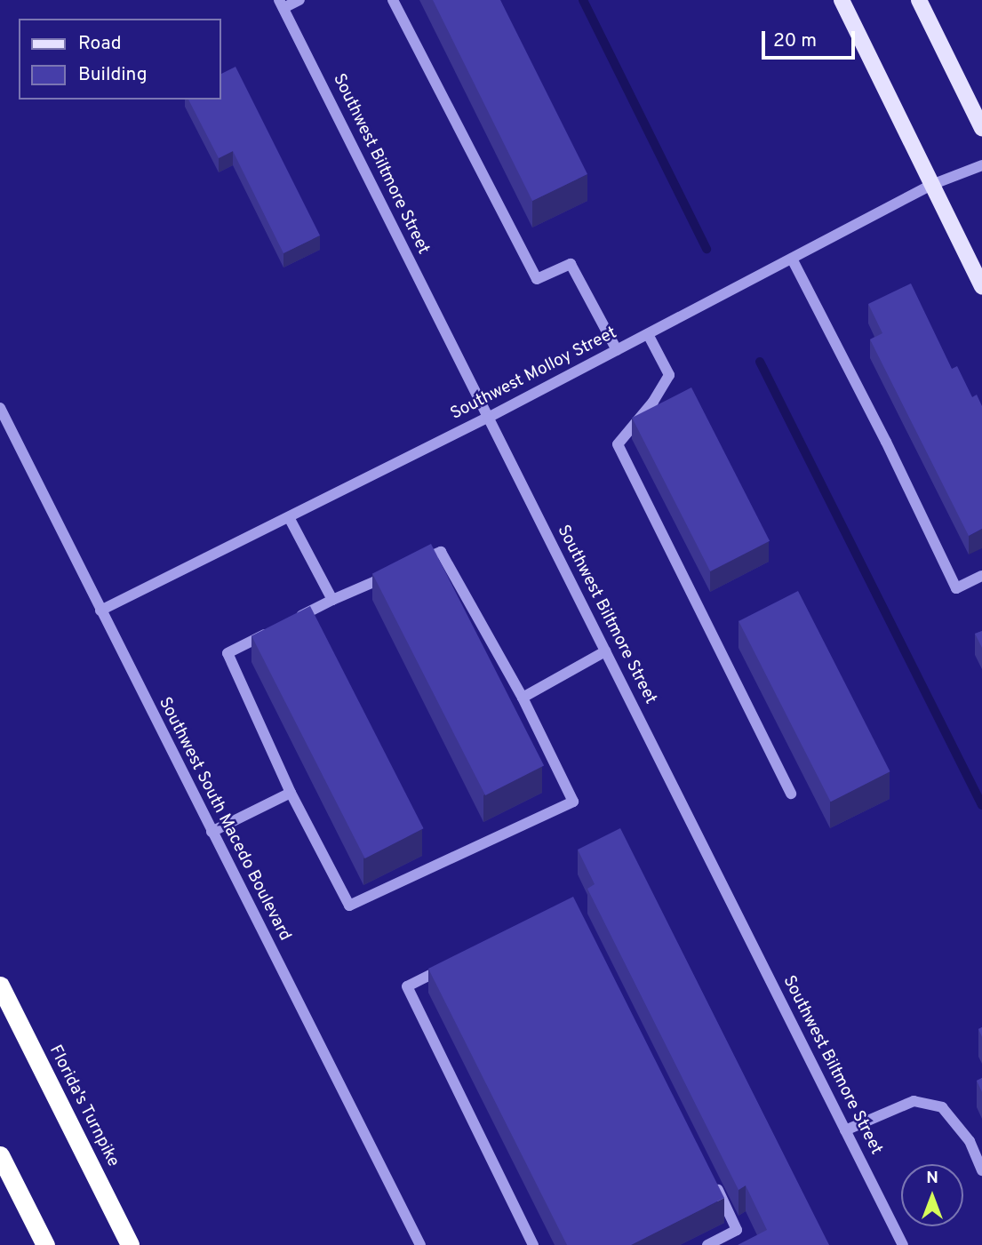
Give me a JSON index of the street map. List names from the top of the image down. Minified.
{"streets":{"highway":["Florida's Turnpike"],"street":["Southwest Biltmore Street","Southwest Molloy Street","Southwest South Macedo Boulevard"]},"crossings":[["Southwest Biltmore Street","Southwest Molloy Street"],["Southwest Molloy Street","Southwest South Macedo Boulevard"]],"legend":["Road","Building"],"scale_bar":"20 m","north":"top"}
